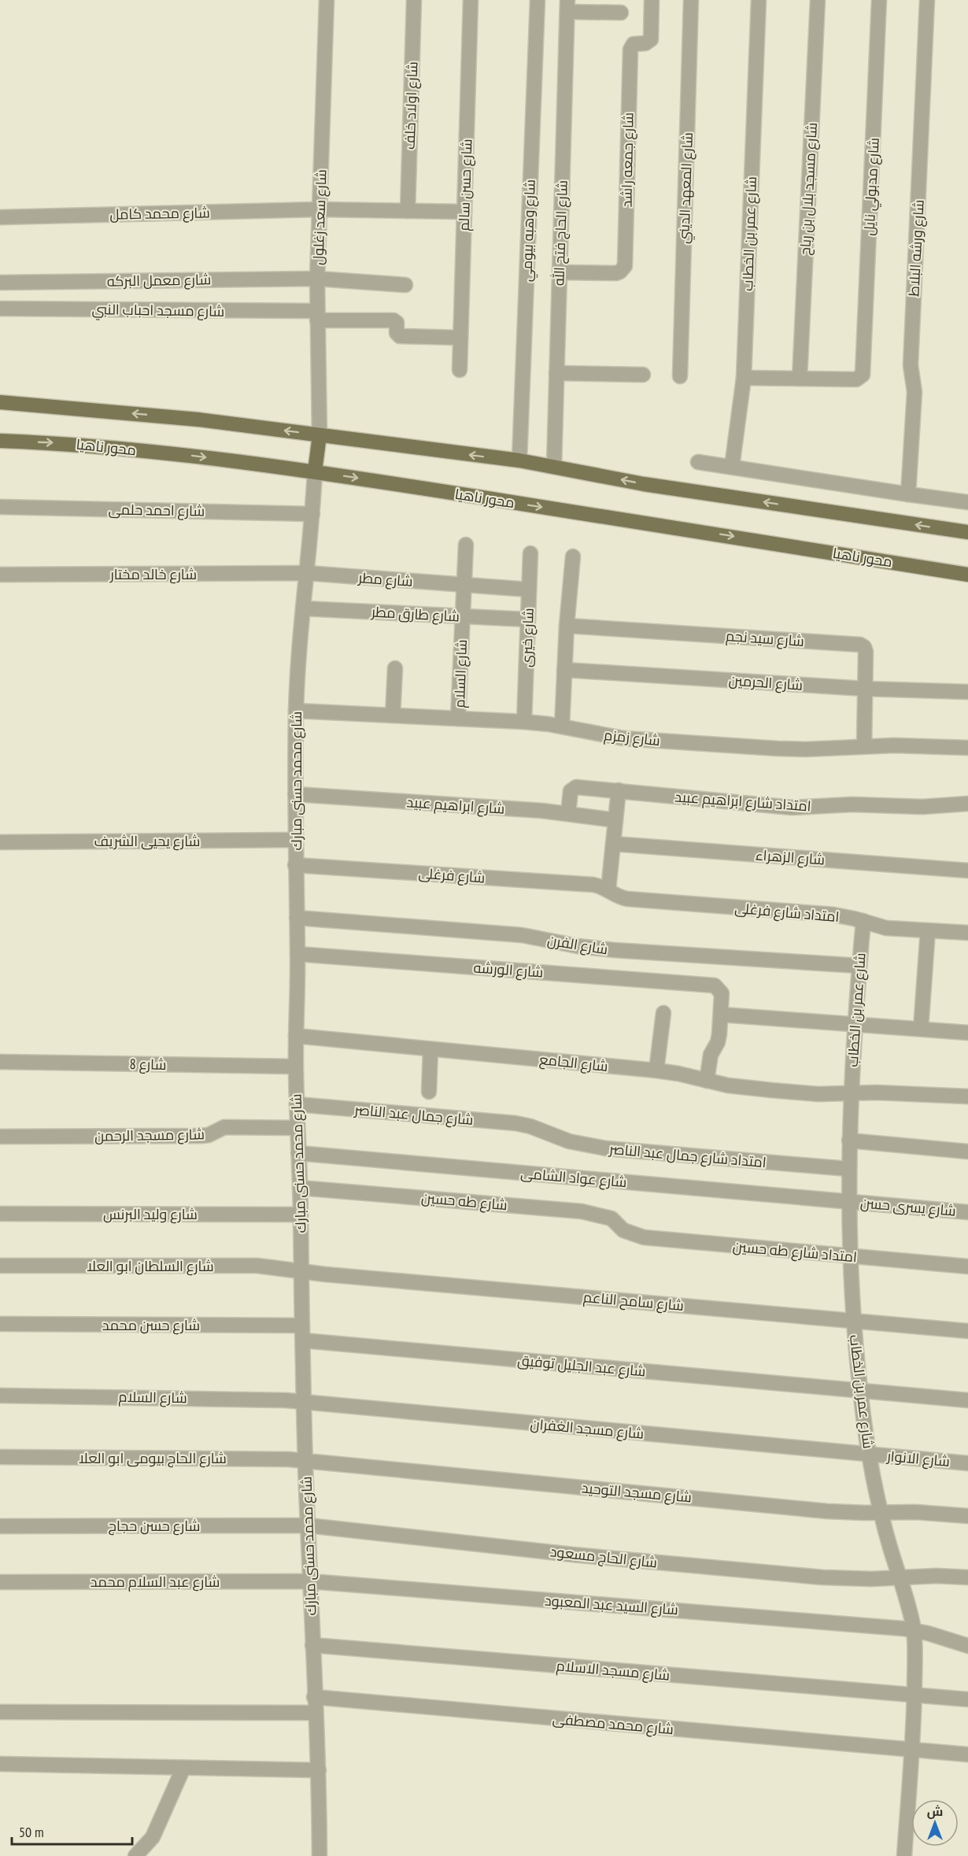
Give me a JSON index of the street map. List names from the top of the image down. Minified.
{"streets":{"main road":["محور ناهيا"],"street":["شارع اولاد خلف","شارع جمعه راشد","شارع حسن سالم","شارع مدبولي نايل","شارع المعهد الديني","شارع مسجد بلال بن رباح","شارع محمد كامل","شارع سعد زغلول","شارع وهبه بيومي","شارع الحاج فتح الله","شارع عمر بن الخطاب","شارع ورشه البلاط","شارع معمل البركه","شارع مسجد احباب النبي","شارع احمد حلمى","شارع خالد مختار","شارع مطر","شارع طارق مطر","شارع خيرى","شارع سيد نجم","شارع السلام","شارع الحرمين","شارع زمزم","شارع محمد حسنى مبارك","امتداد شارع ابراهيم عبيد","شارع ابراهيم عبيد","شارع يحيى الشريف","شارع الزهراء","شارع فرغلى","امتداد شارع فرغلى","شارع الفرن","شارع الورشه","شارع الجامع","شارع 8","شارع جمال عبد الناصر","شارع مسجد الرحمن","امتداد شارع جمال عبد الناصر","شارع عواد الشامى","شارع طه حسين","شارع يسرى حسن","شارع وليد البرنس","امتداد شارع طه حسين","شارع السلطان ابو العلا","شارع سامح الناعم","شارع حسن محمد","شارع عبد الجليل توفيق","شارع مسجد الغفران","شارع الحاج بيومى ابو العلا","شارع الانوار","شارع مسجد التوحيد","شارع حسن حجاج","شارع الحاج مسعود","شارع عبد السلام محمد","شارع السيد عبد المعبود","شارع مسجد الاسلام","شارع محمد مصطفى"]},"crossings":[["شارع اولاد خلف","شارع محمد كامل"],["شارع جمعه راشد","شارع الحاج فتح الله"],["شارع حسن سالم","شارع محمد كامل"],["شارع حسن سالم","شارع مسجد احباب النبي"],["شارع مدبولي نايل","شارع مسجد بلال بن رباح"],["شارع محمد كامل","شارع سعد زغلول"],["شارع سعد زغلول","شارع معمل البركه"],["شارع سعد زغلول","شارع مسجد احباب النبي"],["شارع عمر بن الخطاب","امتداد شارع فرغلى"],["شارع عمر بن الخطاب","شارع الفرن"],["شارع عمر بن الخطاب","شارع الجامع"],["شارع عمر بن الخطاب","امتداد شارع جمال عبد الناصر"],["شارع عمر بن الخطاب","شارع عواد الشامى"],["شارع عمر بن الخطاب","شارع يسرى حسن"],["شارع عمر بن الخطاب","امتداد شارع طه حسين"],["شارع عمر بن الخطاب","شارع سامح الناعم"],["شارع عمر بن الخطاب","شارع عبد الجليل توفيق"],["شارع عمر بن الخطاب","شارع مسجد الغفران"],["شارع عمر بن الخطاب","شارع الانوار"],["شارع عمر بن الخطاب","شارع مسجد التوحيد"],["شارع عمر بن الخطاب","شارع الحاج مسعود"],["شارع عمر بن الخطاب","شارع السيد عبد المعبود"],["شارع عمر بن الخطاب","شارع مسجد الاسلام"],["شارع عمر بن الخطاب","شارع محمد مصطفى"],["محور ناهيا","شارع محمد حسنى مبارك"],["شارع احمد حلمى","شارع محمد حسنى مبارك"],["شارع خالد مختار","شارع مطر"],["شارع خالد مختار","شارع محمد حسنى مبارك"],["شارع مطر","شارع خيرى"],["شارع مطر","شارع السلام"],["شارع مطر","شارع محمد حسنى مبارك"],["شارع طارق مطر","شارع خيرى"],["شارع طارق مطر","شارع السلام"],["شارع طارق مطر","شارع محمد حسنى مبارك"],["شارع خيرى","شارع زمزم"],["شارع سيد نجم","شارع الحرمين"],["شارع سيد نجم","شارع زمزم"],["شارع السلام","شارع زمزم"],["شارع السلام","شارع محمد حسنى مبارك"],["شارع السلام","شارع مسجد الغفران"],["شارع زمزم","شارع محمد حسنى مبارك"],["شارع محمد حسنى مبارك","شارع ابراهيم عبيد"],["شارع محمد حسنى مبارك","شارع يحيى الشريف"],["شارع محمد حسنى مبارك","شارع فرغلى"],["شارع محمد حسنى مبارك","شارع الفرن"],["شارع محمد حسنى مبارك","شارع الورشه"],["شارع محمد حسنى مبارك","شارع الجامع"],["شارع محمد حسنى مبارك","شارع 8"],["شارع محمد حسنى مبارك","شارع جمال عبد الناصر"],["شارع محمد حسنى مبارك","شارع مسجد الرحمن"],["شارع محمد حسنى مبارك","شارع عواد الشامى"],["شارع محمد حسنى مبارك","شارع طه حسين"],["شارع محمد حسنى مبارك","شارع وليد البرنس"],["شارع محمد حسنى مبارك","شارع السلطان ابو العلا"],["شارع محمد حسنى مبارك","شارع سامح الناعم"],["شارع محمد حسنى مبارك","شارع حسن محمد"],["شارع محمد حسنى مبارك","شارع عبد الجليل توفيق"],["شارع محمد حسنى مبارك","شارع مسجد الغفران"],["شارع محمد حسنى مبارك","شارع الحاج بيومى ابو العلا"],["شارع محمد حسنى مبارك","شارع مسجد التوحيد"],["شارع محمد حسنى مبارك","شارع حسن حجاج"],["شارع محمد حسنى مبارك","شارع الحاج مسعود"],["شارع محمد حسنى مبارك","شارع عبد السلام محمد"],["شارع محمد حسنى مبارك","شارع السيد عبد المعبود"],["شارع محمد حسنى مبارك","شارع مسجد الاسلام"],["شارع محمد حسنى مبارك","شارع محمد مصطفى"],["امتداد شارع ابراهيم عبيد","شارع ابراهيم عبيد"],["شارع فرغلى","امتداد شارع فرغلى"],["شارع جمال عبد الناصر","امتداد شارع جمال عبد الناصر"],["شارع عواد الشامى","شارع يسرى حسن"],["شارع طه حسين","امتداد شارع طه حسين"],["شارع السلطان ابو العلا","شارع سامح الناعم"],["شارع مسجد الغفران","شارع الانوار"],["شارع الحاج بيومى ابو العلا","شارع مسجد التوحيد"],["شارع حسن حجاج","شارع الحاج مسعود"],["شارع عبد السلام محمد","شارع السيد عبد المعبود"]],"scale_bar":"50 m","north":"top"}
